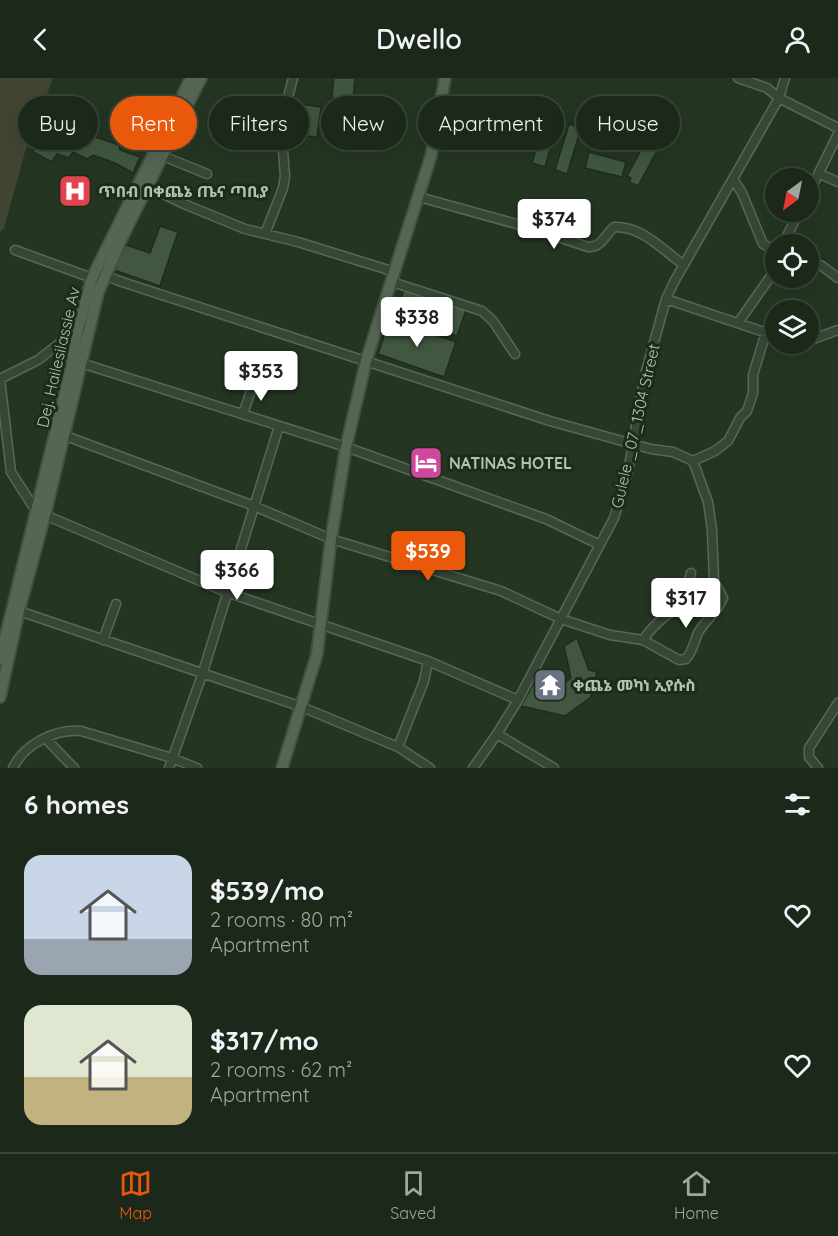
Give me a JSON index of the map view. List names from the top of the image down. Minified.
{"streets":{"main road":["Dej. Hailesilassie Av"],"street":["Gulele _07_1304 Street"]},"places":{"hospital":["ጥበብ በቀጨኔ ጤና ጣቢያ"],"hotel":["NATINAS HOTEL"],"temple":["ቀጨኔ መካነ ኢየሱስ"]},"north":"bottom left","page":{"header":"Dwello","chip":["Buy","Rent","Filters","New","Apartment","House"],"price":["$374","$338","$353","$539","$366","$317"],"heading":"6 homes","list":[{"name":"$539/mo","note":"2 rooms · 80 m² · Apartment"},{"name":"$317/mo","note":"2 rooms · 62 m² · Apartment"}],"tabs":["Map","Saved","Home"]}}
